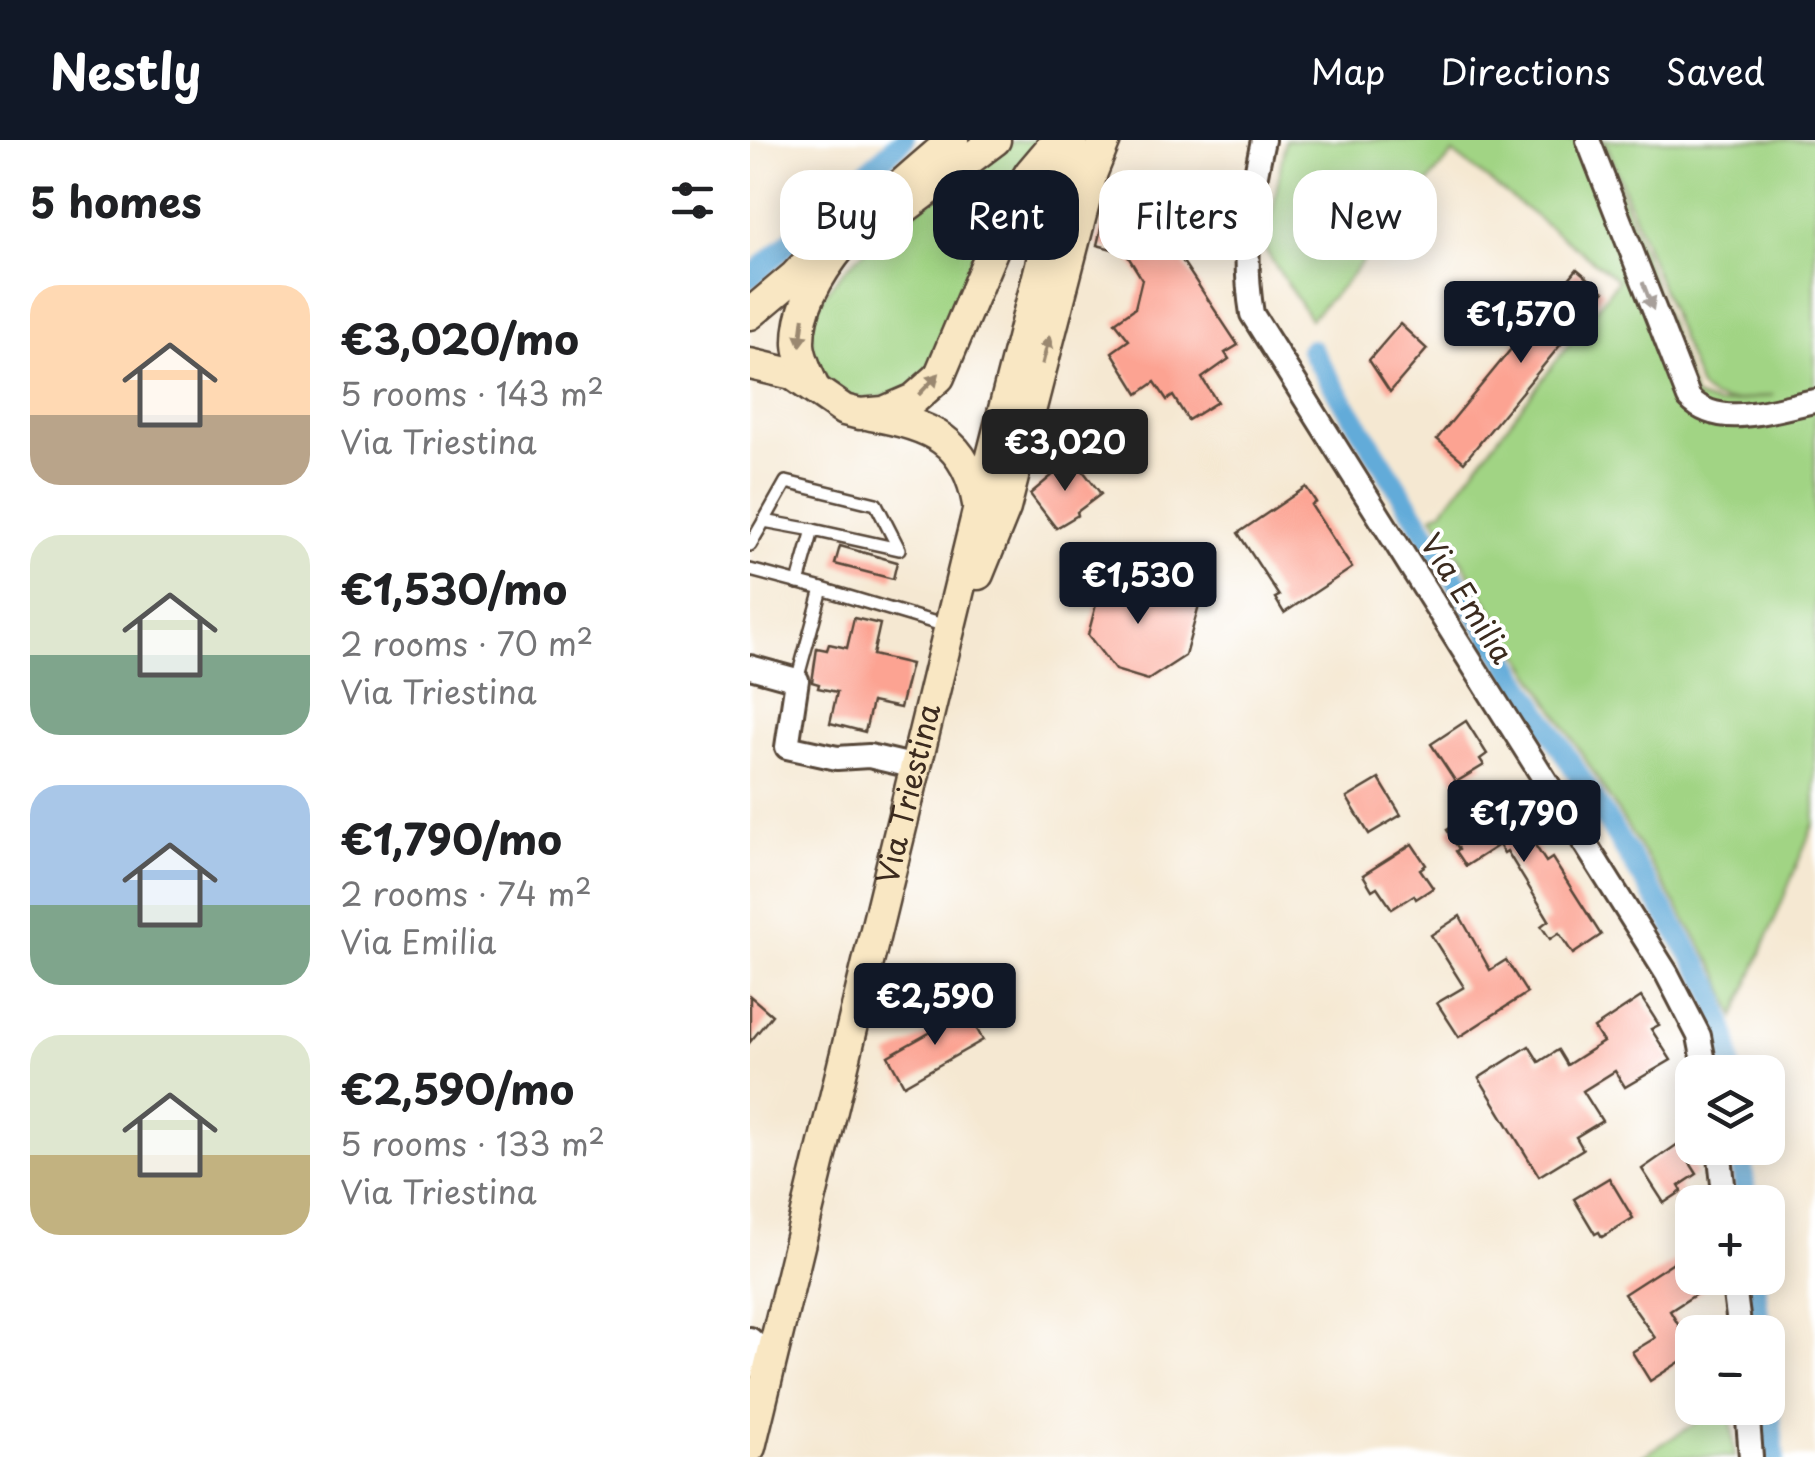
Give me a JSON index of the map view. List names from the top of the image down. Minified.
{"streets":{"street":["Via Emilia","Via Triestina"]},"page":{"header":"Nestly","nav":["Map","Directions","Saved"],"heading":"5 homes","chip":["Buy","Rent","Filters","New"],"list":[{"name":"€3,020/mo","note":"5 rooms · 143 m² · Via Triestina"},{"name":"€1,530/mo","note":"2 rooms · 70 m² · Via Triestina"},{"name":"€1,790/mo","note":"2 rooms · 74 m² · Via Emilia"},{"name":"€2,590/mo","note":"5 rooms · 133 m² · Via Triestina"}],"price":["€1,570","€3,020","€1,530","€1,790","€2,590"],"map_buttons":["+","−"]}}
